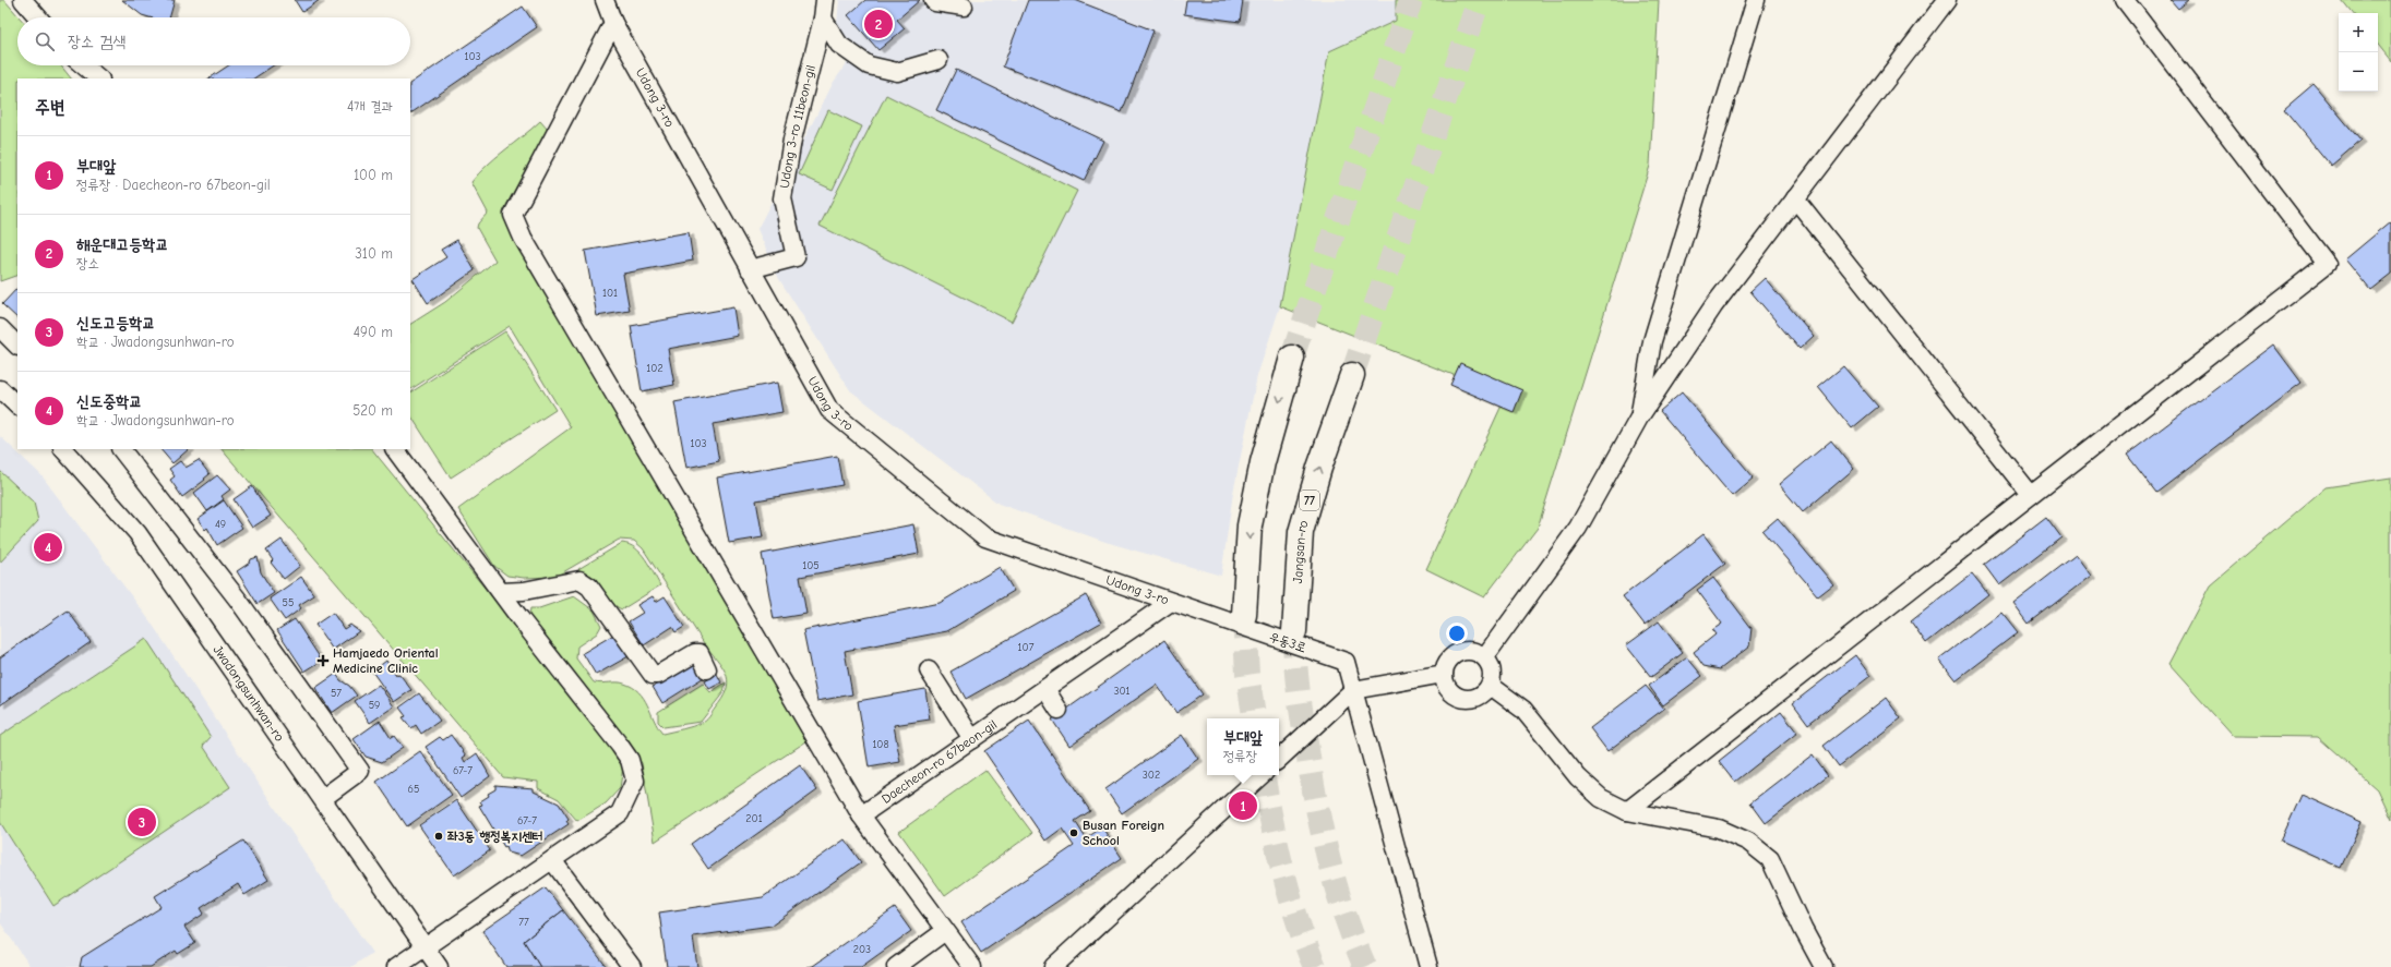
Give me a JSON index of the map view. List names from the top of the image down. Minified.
{"streets":{"highway":["77","Jangsan-ro"],"street":["Udong 3-ro","Udong 3-ro 11beon-gil","우동3로","Jwadongsunhwan-ro","Daecheon-ro 67beon-gil"]},"crossings":[["Udong 3-ro","Udong 3-ro 11beon-gil"],["Udong 3-ro","우동3로"],["Udong 3-ro","Daecheon-ro 67beon-gil"],["우동3로","Daecheon-ro 67beon-gil"]],"places":{"health":["Hamjaedo Oriental Medicine Clinic"],"other":["Busan Foreign School","좌3동 행정복지센터"]},"house_numbers":["103","101","102","103","49","105","55","107","301","57","59","108","67-7","302","65","201","67-7","77","203"],"page":{"pins":["2","4","1","3"],"map_buttons":["+","−"],"search":"장소 검색","heading":["주변","4개 결과"],"list":[{"mark":"1","name":"부대앞","note":"정류장 · Daecheon-ro 67beon-gil","value":"100 m"},{"mark":"2","name":"해운대고등학교","note":"장소","value":"310 m"},{"mark":"3","name":"신도고등학교","note":"학교 · Jwadongsunhwan-ro","value":"490 m"},{"mark":"4","name":"신도중학교","note":"학교 · Jwadongsunhwan-ro","value":"520 m"}],"popup":["부대앞","정류장"]}}
